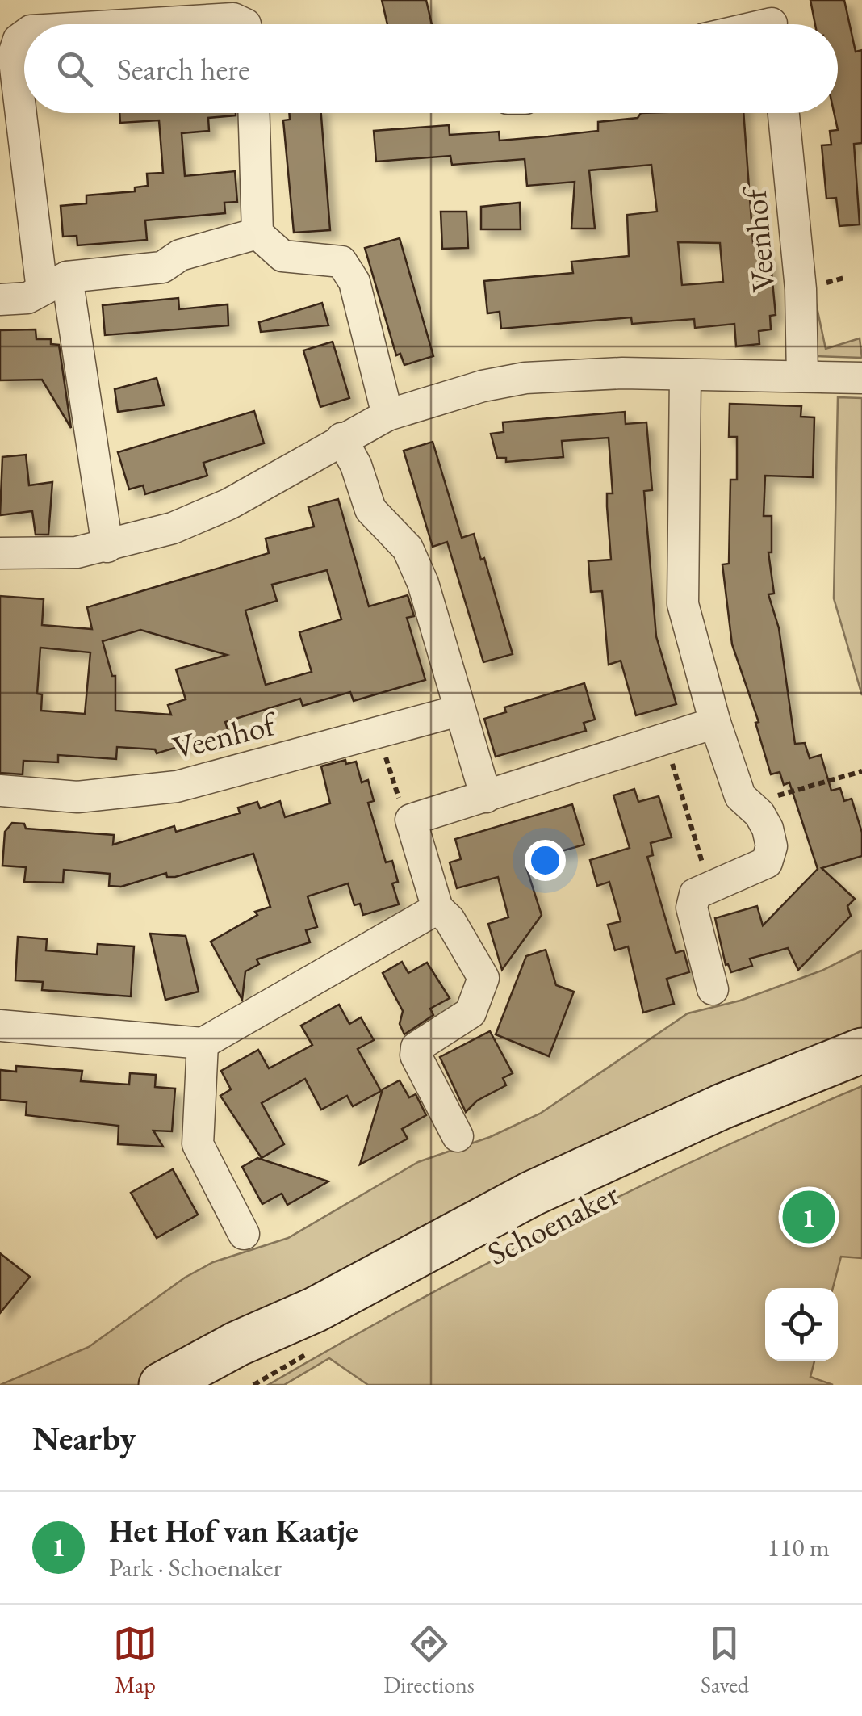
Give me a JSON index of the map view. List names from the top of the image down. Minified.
{"streets":{"main road":["Schoenaker"],"street":["Veenhof"]},"page":{"search":"Search here","pins":"1","heading":"Nearby","list":[{"mark":"1","name":"Het Hof van Kaatje","note":"Park · Schoenaker","value":"110 m"}],"nav":["Map","Directions","Saved"]}}
